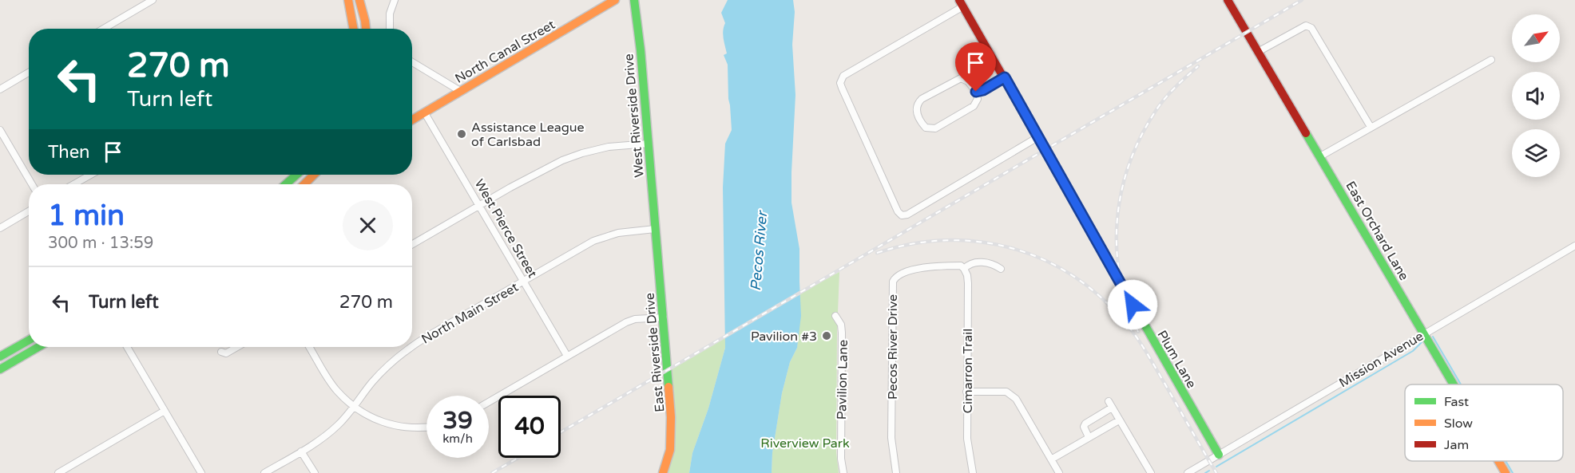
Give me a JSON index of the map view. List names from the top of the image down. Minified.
{"streets":{"main road":["North Canal Street","West Riverside Drive","East Orchard Lane","East Riverside Drive","Plum Lane"],"street":["West Pierce Street","North Main Street","Pecos River Drive","Mission Avenue","Cimarron Trail","Pavilion Lane"]},"crossings":[["North Canal Street","West Pierce Street"],["West Riverside Drive","North Main Street"],["West Riverside Drive","East Riverside Drive"],["West Pierce Street","North Main Street"],["East Orchard Lane","Mission Avenue"],["North Main Street","East Riverside Drive"],["Pecos River Drive","Cimarron Trail"],["Plum Lane","Mission Avenue"]],"water":["Pecos River"],"parks":["Riverview Park"],"places":["Assistance League of Carlsbad","Pavilion #3"],"legend":["Fast","Slow","Jam"],"north":"top right","page":{"turn":["270 m","Turn left"],"then":"Then","heading":["1 min","300 m · 13:59"],"list":[{"name":"Turn left","value":"270 m"}],"speed":"39 km/h","limit":"40"}}
